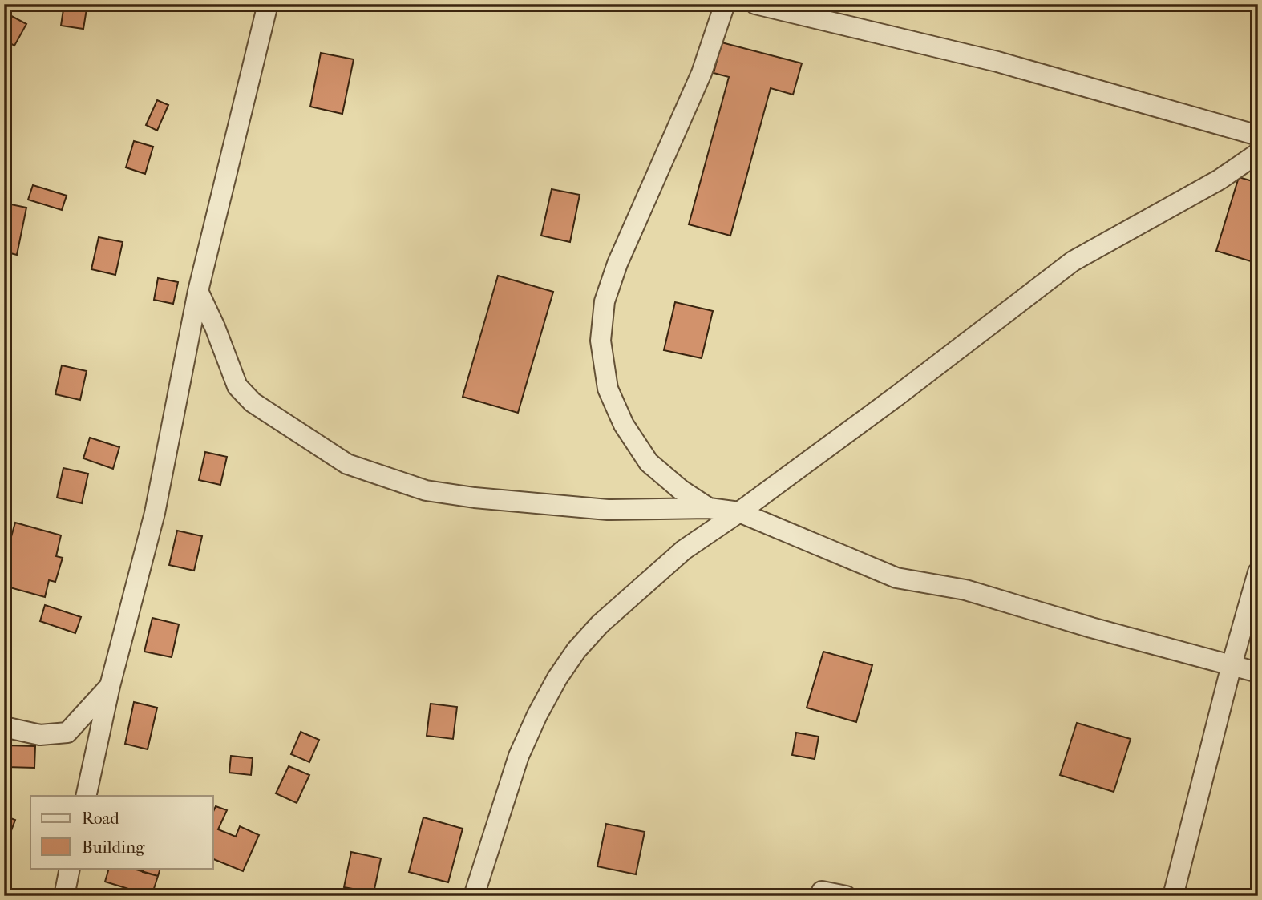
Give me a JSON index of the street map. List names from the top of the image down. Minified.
{"legend":["Road","Building"]}
